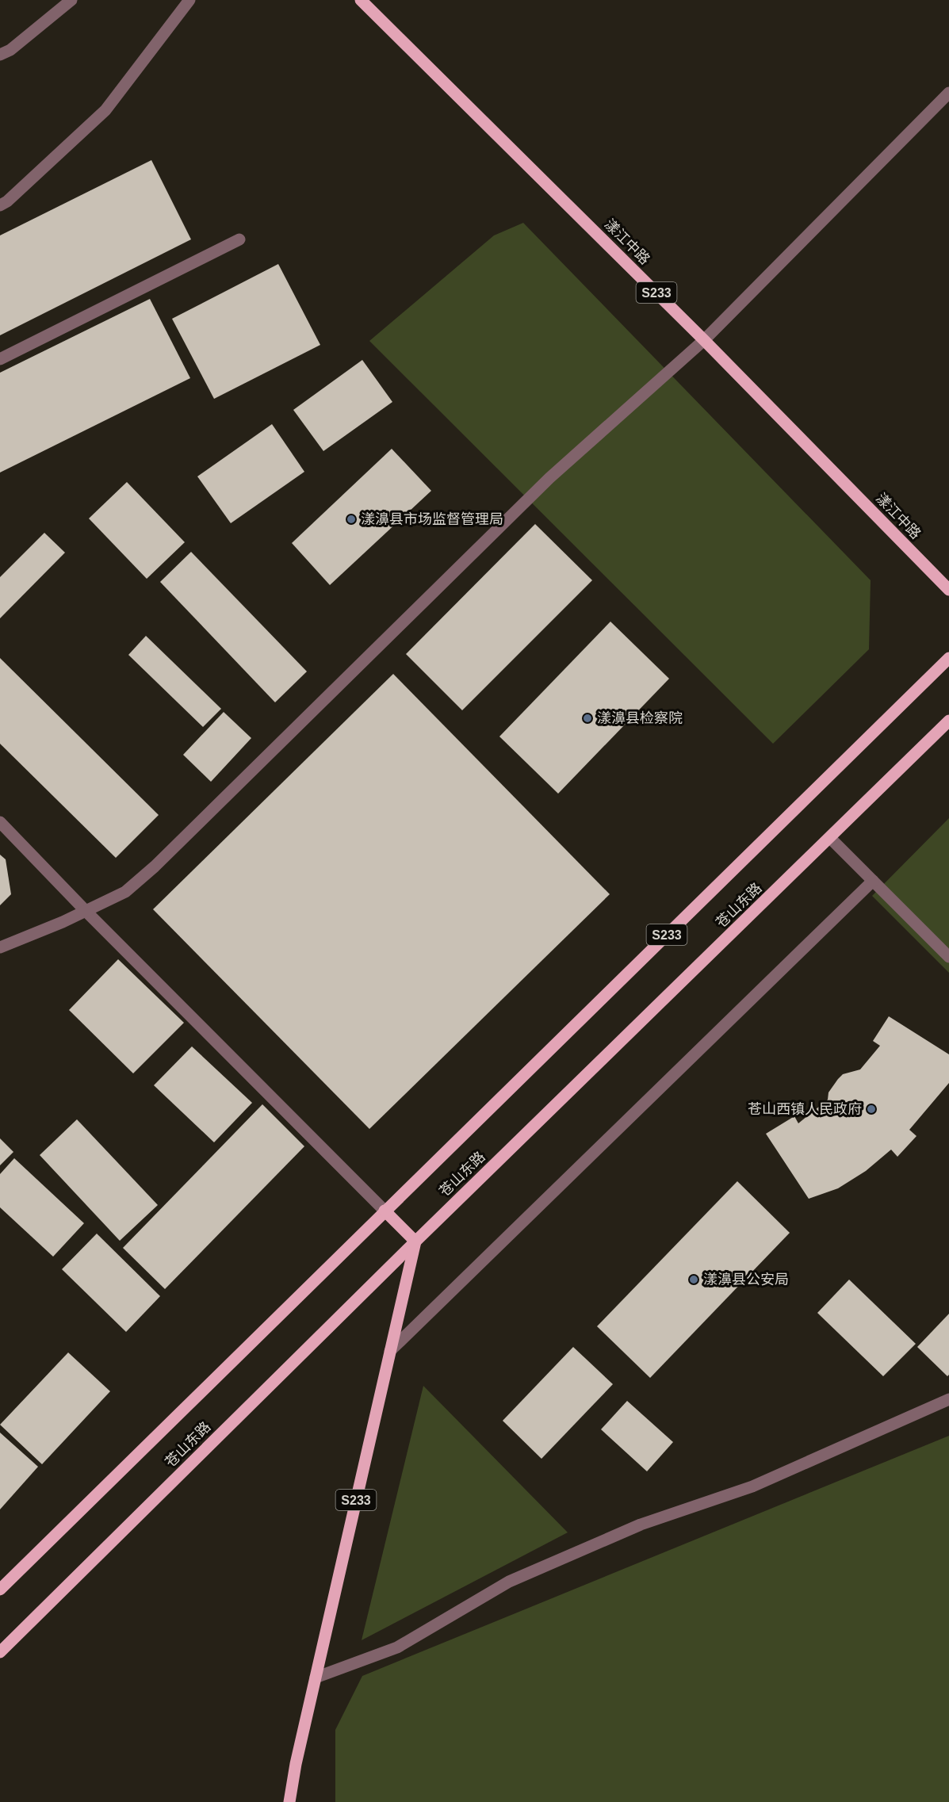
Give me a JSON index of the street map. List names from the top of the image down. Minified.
{"streets":{"main road":["漾江中路","S233","苍山东路"]},"crossings":[["S233","苍山东路"]],"places":["漾濞县市场监督管理局","漾濞县检察院","苍山西镇人民政府","漾濞县公安局"]}
